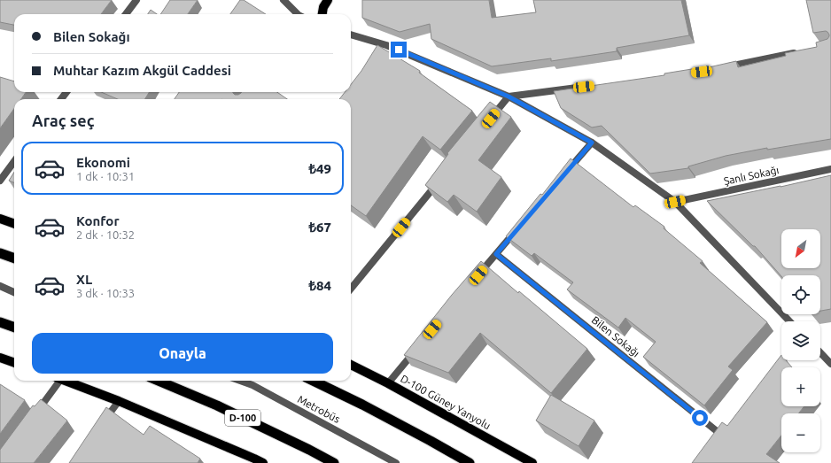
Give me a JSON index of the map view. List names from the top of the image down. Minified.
{"streets":{"highway":["D-100"],"main road":["D-100 Güney Yanyolu"],"street":["Şanlı Sokağı","Bilen Sokağı","Metrobüs"]},"north":"bottom left","page":{"banner":["Bilen Sokağı","Muhtar Kazım Akgül Caddesi"],"heading":"Araç seç","list":[{"name":"Ekonomi","note":"1 dk · 10:31","value":"₺49"},{"name":"Konfor","note":"2 dk · 10:32","value":"₺67"},{"name":"XL","note":"3 dk · 10:33","value":"₺84"}],"map_buttons":["+","−"],"buttons":"Onayla"}}
